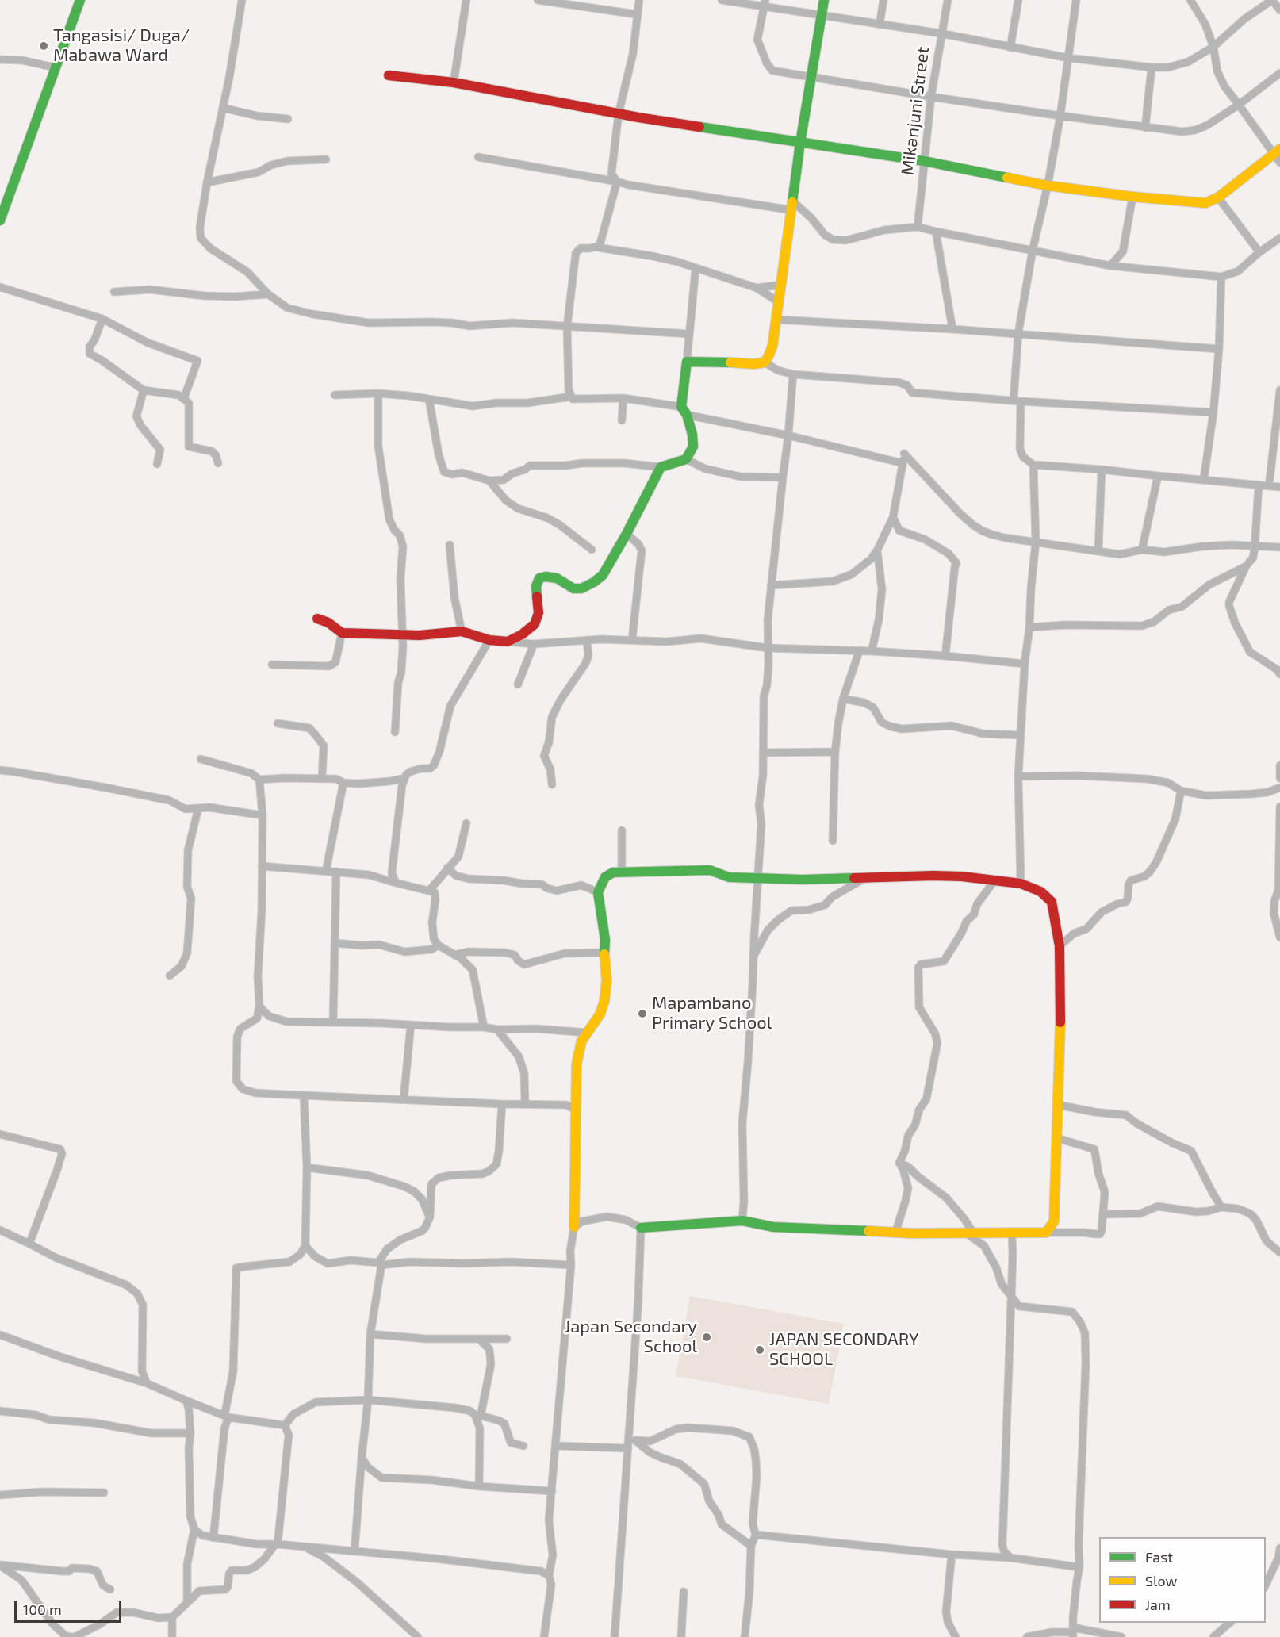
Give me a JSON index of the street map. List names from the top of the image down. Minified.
{"streets":{"street":["Mikanjuni Street"]},"places":["Tangasisi/ Duga/ Mabawa Ward","Mapambano Primary School","Japan Secondary School","JAPAN SECONDARY SCHOOL"],"legend":["Fast","Slow","Jam"],"scale_bar":"100 m"}
